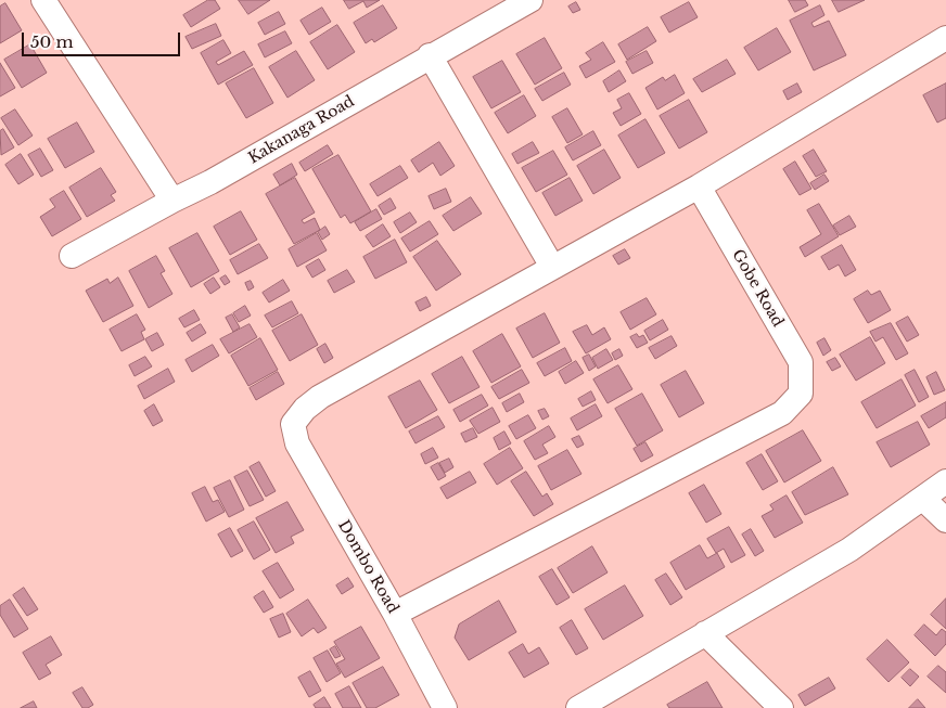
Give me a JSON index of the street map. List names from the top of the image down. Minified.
{"streets":{"street":["Kakanaga Road","Gobe Road","Dombo Road"]},"crossings":[["Gobe Road","Dombo Road"]],"scale_bar":"50 m"}
